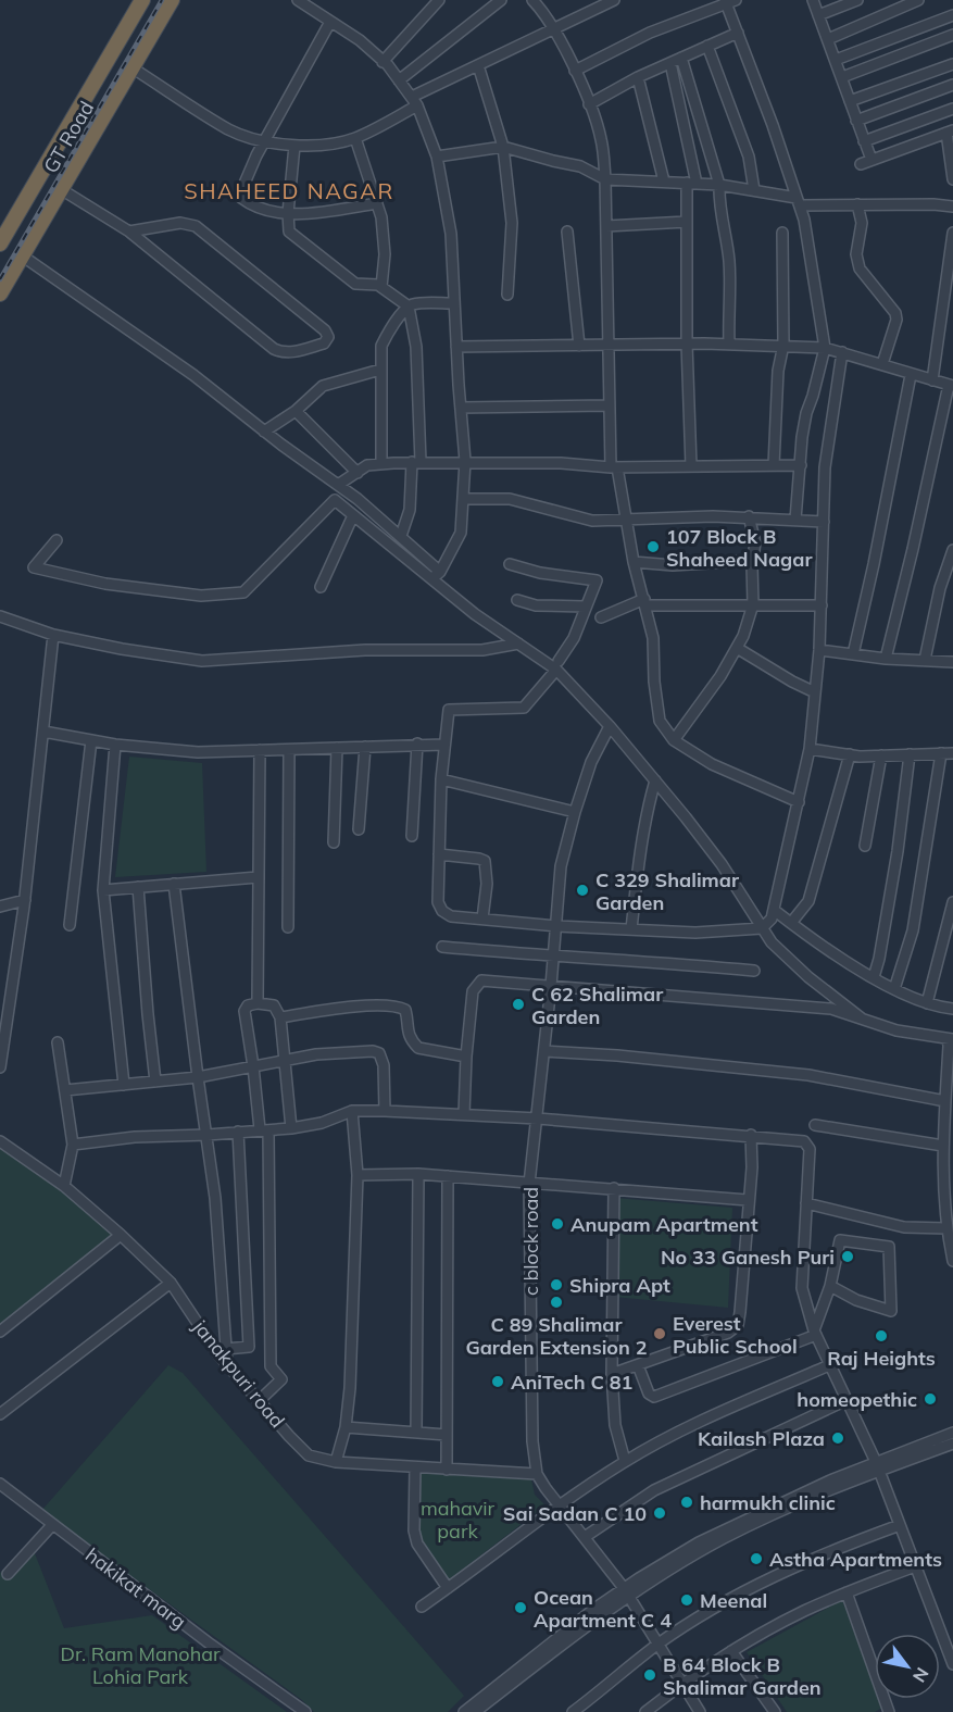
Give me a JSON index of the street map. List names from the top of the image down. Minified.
{"streets":{"highway":["GT Road"],"street":["c block road","janakpuri road","hakikat marg"]},"crossings":[["c block road","janakpuri road"]],"districts":["SHAHEED NAGAR"],"parks":["mahavir park","Dr. Ram Manohar Lohia Park"],"places":["107 Block B Shaheed Nagar","C 329 Shalimar Garden","C 62 Shalimar Garden","Anupam Apartment","No 33 Ganesh Puri","Shipra Apt","C 89 Shalimar Garden Extension 2","Everest Public School","Raj Heights","AniTech C 81","homeopethic","Kailash Plaza","harmukh clinic","Sai Sadan C 10","Astha Apartments","Meenal","Ocean Apartment C 4","B 64 Block B Shalimar Garden"],"north":"bottom right"}
